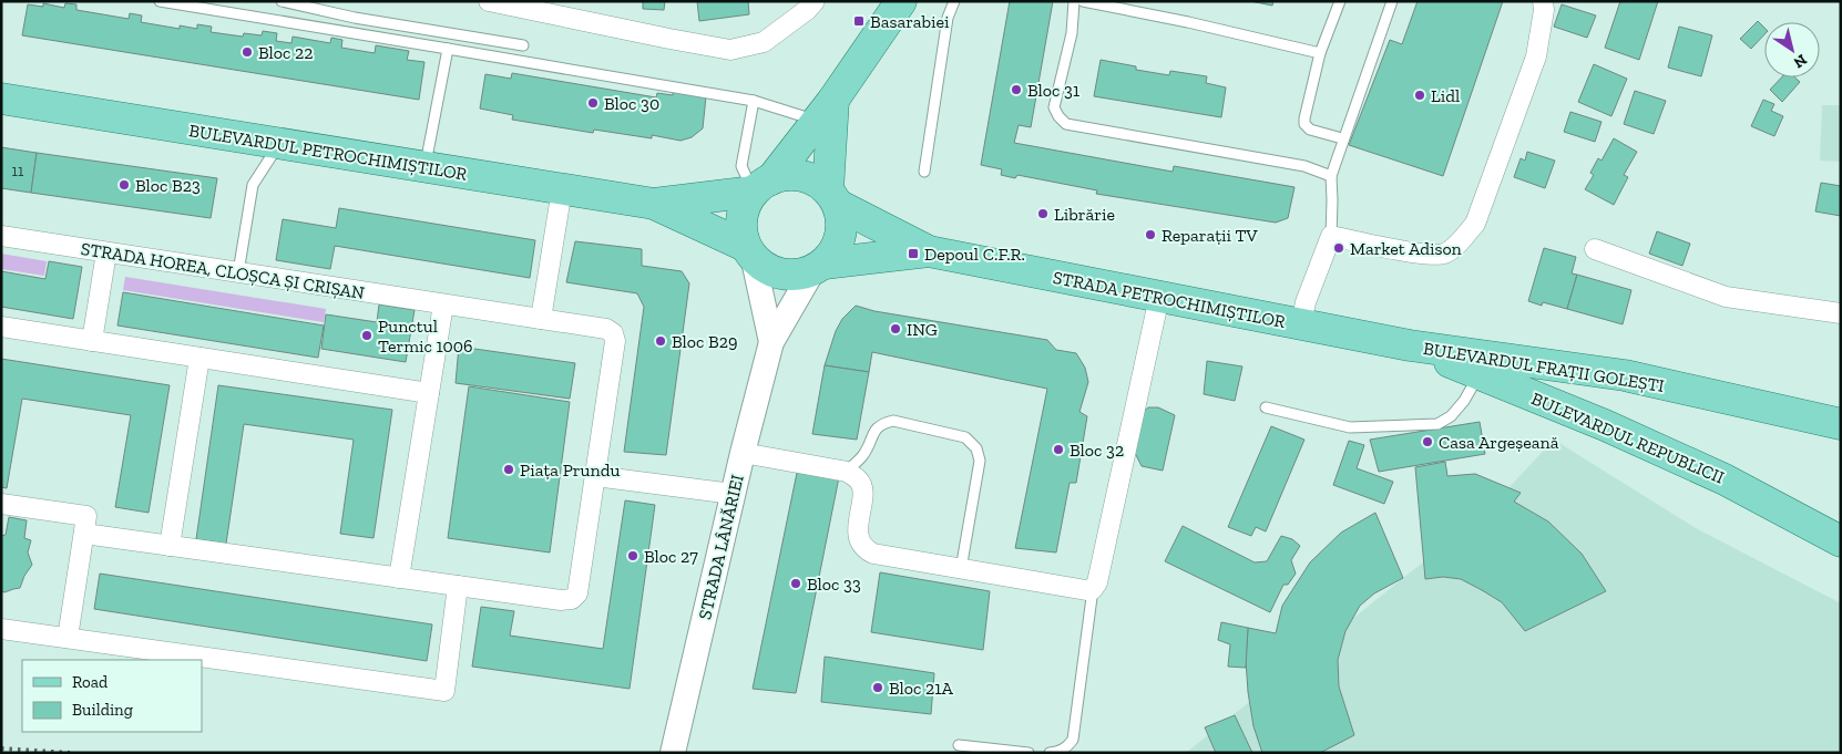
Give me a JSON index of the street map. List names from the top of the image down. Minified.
{"streets":{"main road":["BULEVARDUL PETROCHIMIȘTILOR","STRADA PETROCHIMIȘTILOR","BULEVARDUL FRAȚII GOLEȘTI","BULEVARDUL REPUBLICII"],"street":["STRADA HOREA, CLOȘCA ȘI CRIȘAN","STRADA LÂNĂRIEI"]},"crossings":[["BULEVARDUL PETROCHIMIȘTILOR","STRADA PETROCHIMIȘTILOR"],["STRADA PETROCHIMIȘTILOR","BULEVARDUL FRAȚII GOLEȘTI"],["STRADA PETROCHIMIȘTILOR","BULEVARDUL REPUBLICII"],["BULEVARDUL FRAȚII GOLEȘTI","BULEVARDUL REPUBLICII"]],"places":{"transit":["Basarabiei","Depoul C.F.R."],"other":["Bloc 22","Bloc 31","Lidl","Bloc 30","Bloc B23","Librărie","Reparații TV","Market Adison","ING","Punctul Termic 1006","Bloc B29","Casa Argeșeană","Bloc 32","Piața Prundu","Bloc 27","Bloc 33","Bloc 21A"]},"house_numbers":["11"],"legend":["Road","Building"],"north":"bottom right"}
